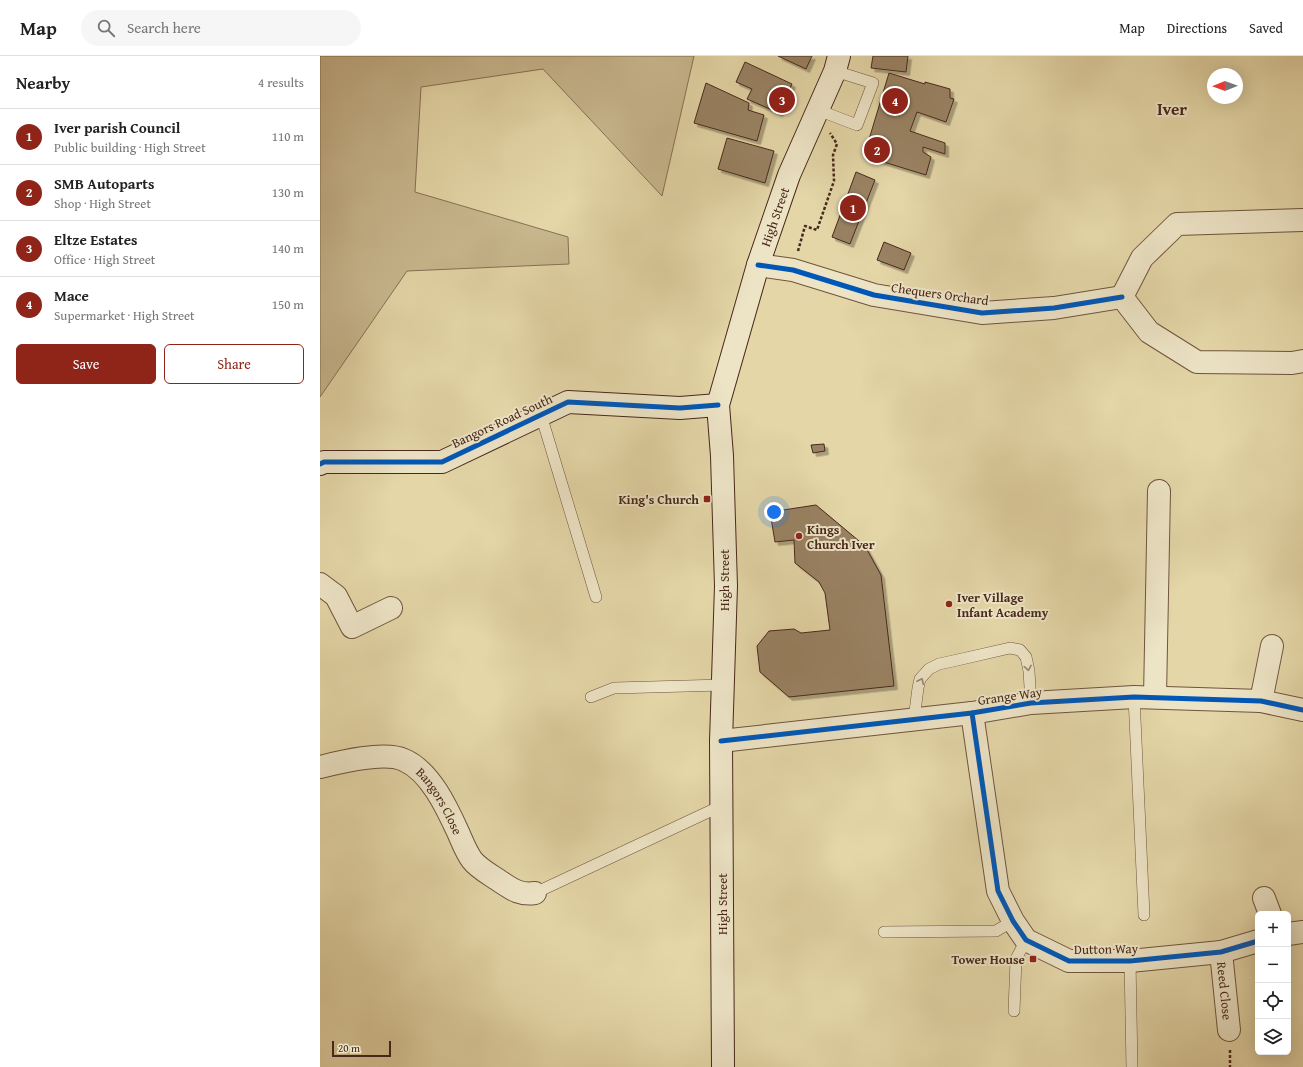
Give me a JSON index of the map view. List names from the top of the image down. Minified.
{"streets":{"street":["High Street","Chequers Orchard","Bangors Road South","Grange Way","Bangors Close","Dutton Way","Reed Close"]},"crossings":[["High Street","Chequers Orchard"],["High Street","Bangors Road South"],["High Street","Grange Way"],["Grange Way","Dutton Way"],["Dutton Way","Reed Close"]],"districts":["Iver"],"places":{"transit":["King's Church","Tower House"],"other":["Kings Church Iver","Iver Village Infant Academy"]},"scale_bar":"20 m","north":"left","page":{"header":"Map","search":"Search here","nav":["Map","Directions","Saved"],"heading":["Nearby","4 results"],"pins":["3","4","2","1"],"list":[{"mark":"1","name":"Iver parish Council","note":"Public building · High Street","value":"110 m"},{"mark":"2","name":"SMB Autoparts","note":"Shop · High Street","value":"130 m"},{"mark":"3","name":"Eltze Estates","note":"Office · High Street","value":"140 m"},{"mark":"4","name":"Mace","note":"Supermarket · High Street","value":"150 m"}],"buttons":["Save","Share"],"map_buttons":["+","−"],"scale":"20 m"}}
